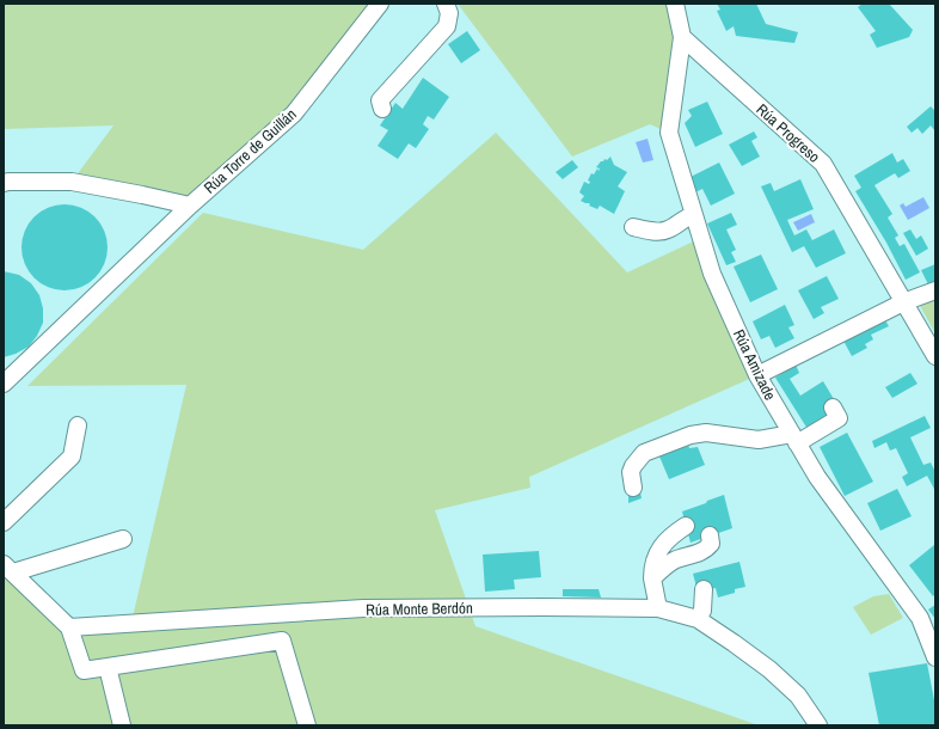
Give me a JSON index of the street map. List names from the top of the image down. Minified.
{"streets":{"street":["Rúa Progreso","Rúa Torre de Guillán","Rúa Amizade","Rúa Monte Berdón"]},"crossings":[["Rúa Progreso","Rúa Amizade"]]}
